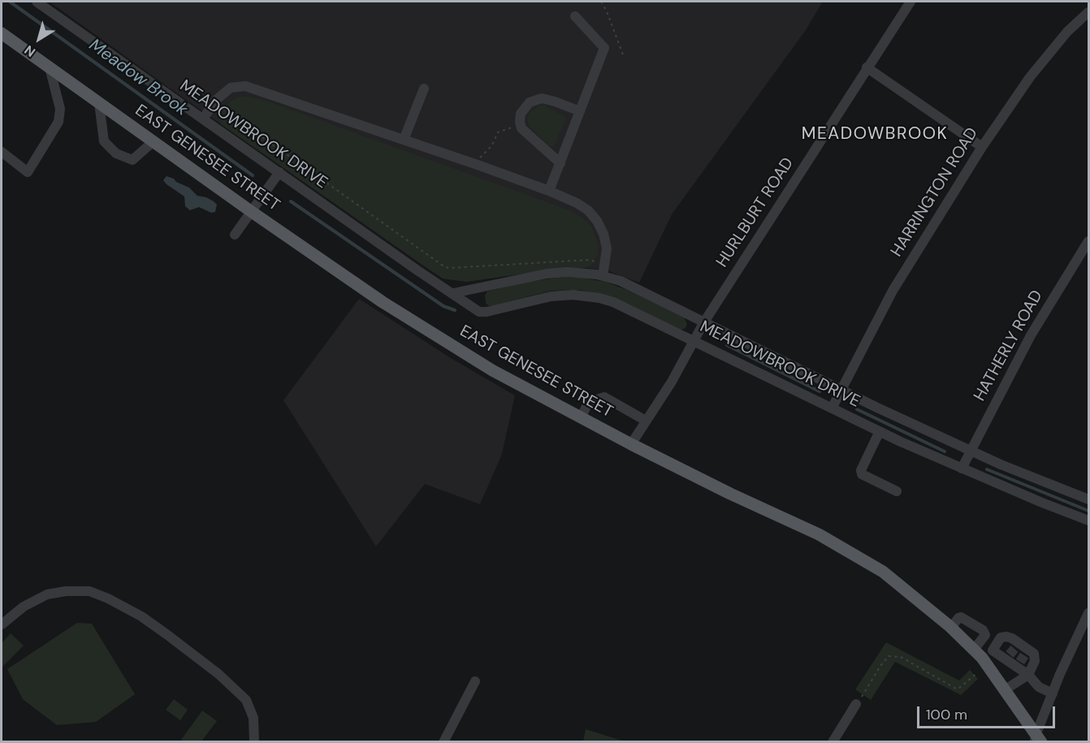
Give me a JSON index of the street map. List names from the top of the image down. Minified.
{"streets":{"main road":["EAST GENESEE STREET"],"street":["MEADOWBROOK DRIVE","HARRINGTON ROAD","HURLBURT ROAD","HATHERLY ROAD"]},"crossings":[["MEADOWBROOK DRIVE","HARRINGTON ROAD"],["MEADOWBROOK DRIVE","HURLBURT ROAD"],["MEADOWBROOK DRIVE","HATHERLY ROAD"],["EAST GENESEE STREET","HURLBURT ROAD"]],"districts":["MEADOWBROOK"],"water":["Meadow Brook"],"scale_bar":"100 m","north":"bottom left"}
